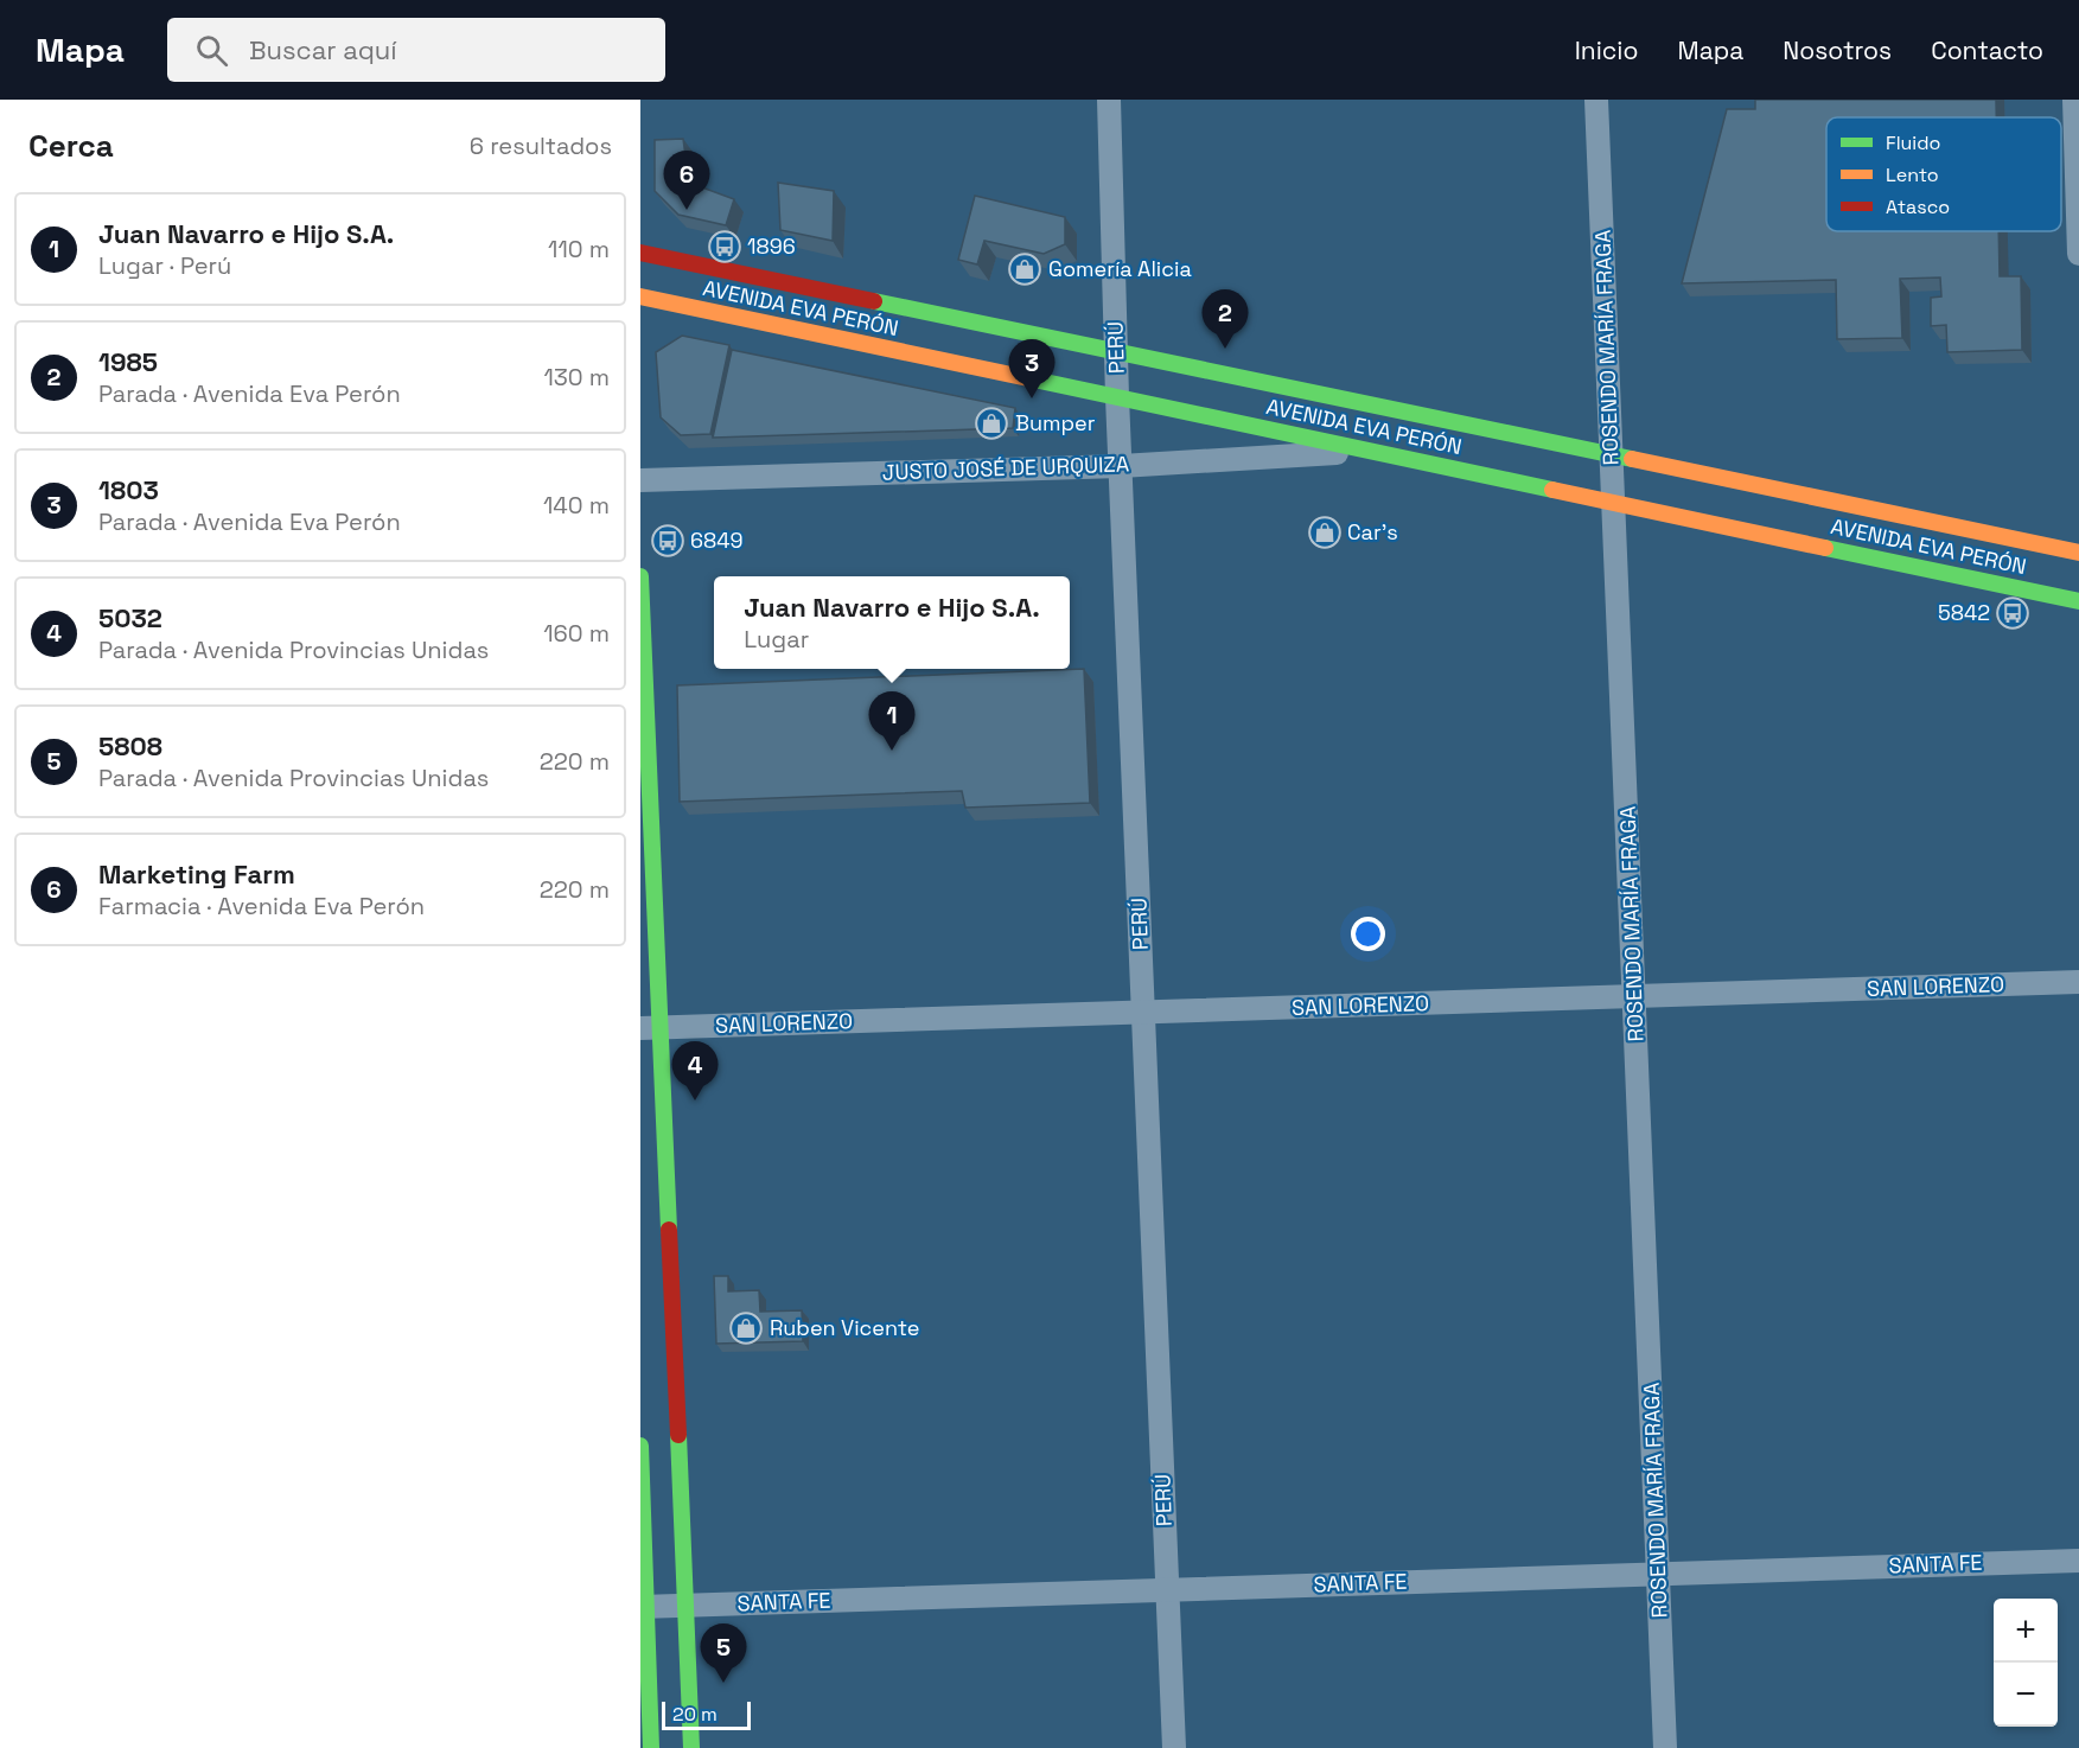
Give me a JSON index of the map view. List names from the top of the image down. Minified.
{"streets":{"main road":["AVENIDA EVA PERÓN"],"street":["PERÚ","ROSENDO MARÍA FRAGA","JUSTO JOSÉ DE URQUIZA","SAN LORENZO","SANTA FE"]},"crossings":[["AVENIDA EVA PERÓN","PERÚ"],["AVENIDA EVA PERÓN","ROSENDO MARÍA FRAGA"],["AVENIDA EVA PERÓN","JUSTO JOSÉ DE URQUIZA"],["PERÚ","JUSTO JOSÉ DE URQUIZA"],["PERÚ","SAN LORENZO"],["PERÚ","SANTA FE"],["ROSENDO MARÍA FRAGA","SAN LORENZO"],["ROSENDO MARÍA FRAGA","SANTA FE"]],"places":{"bus stop":["1896","6849","5842"],"shop":["Gomería Alicia","Bumper","Car's","Ruben Vicente"]},"legend":["Fluido","Lento","Atasco"],"scale_bar":"20 m","page":{"header":"Mapa","search":"Buscar aquí","nav":["Inicio","Mapa","Nosotros","Contacto"],"heading":["Cerca","6 resultados"],"pins":["6","2","3","1","4","5"],"list":[{"mark":"1","name":"Juan Navarro e Hijo S.A.","note":"Lugar · Perú","value":"110 m"},{"mark":"2","name":"1985","note":"Parada · Avenida Eva Perón","value":"130 m"},{"mark":"3","name":"1803","note":"Parada · Avenida Eva Perón","value":"140 m"},{"mark":"4","name":"5032","note":"Parada · Avenida Provincias Unidas","value":"160 m"},{"mark":"5","name":"5808","note":"Parada · Avenida Provincias Unidas","value":"220 m"},{"mark":"6","name":"Marketing Farm","note":"Farmacia · Avenida Eva Perón","value":"220 m"}],"popup":["Juan Navarro e Hijo S.A.","Lugar"],"map_buttons":["+","−"],"scale":"20 m"}}
